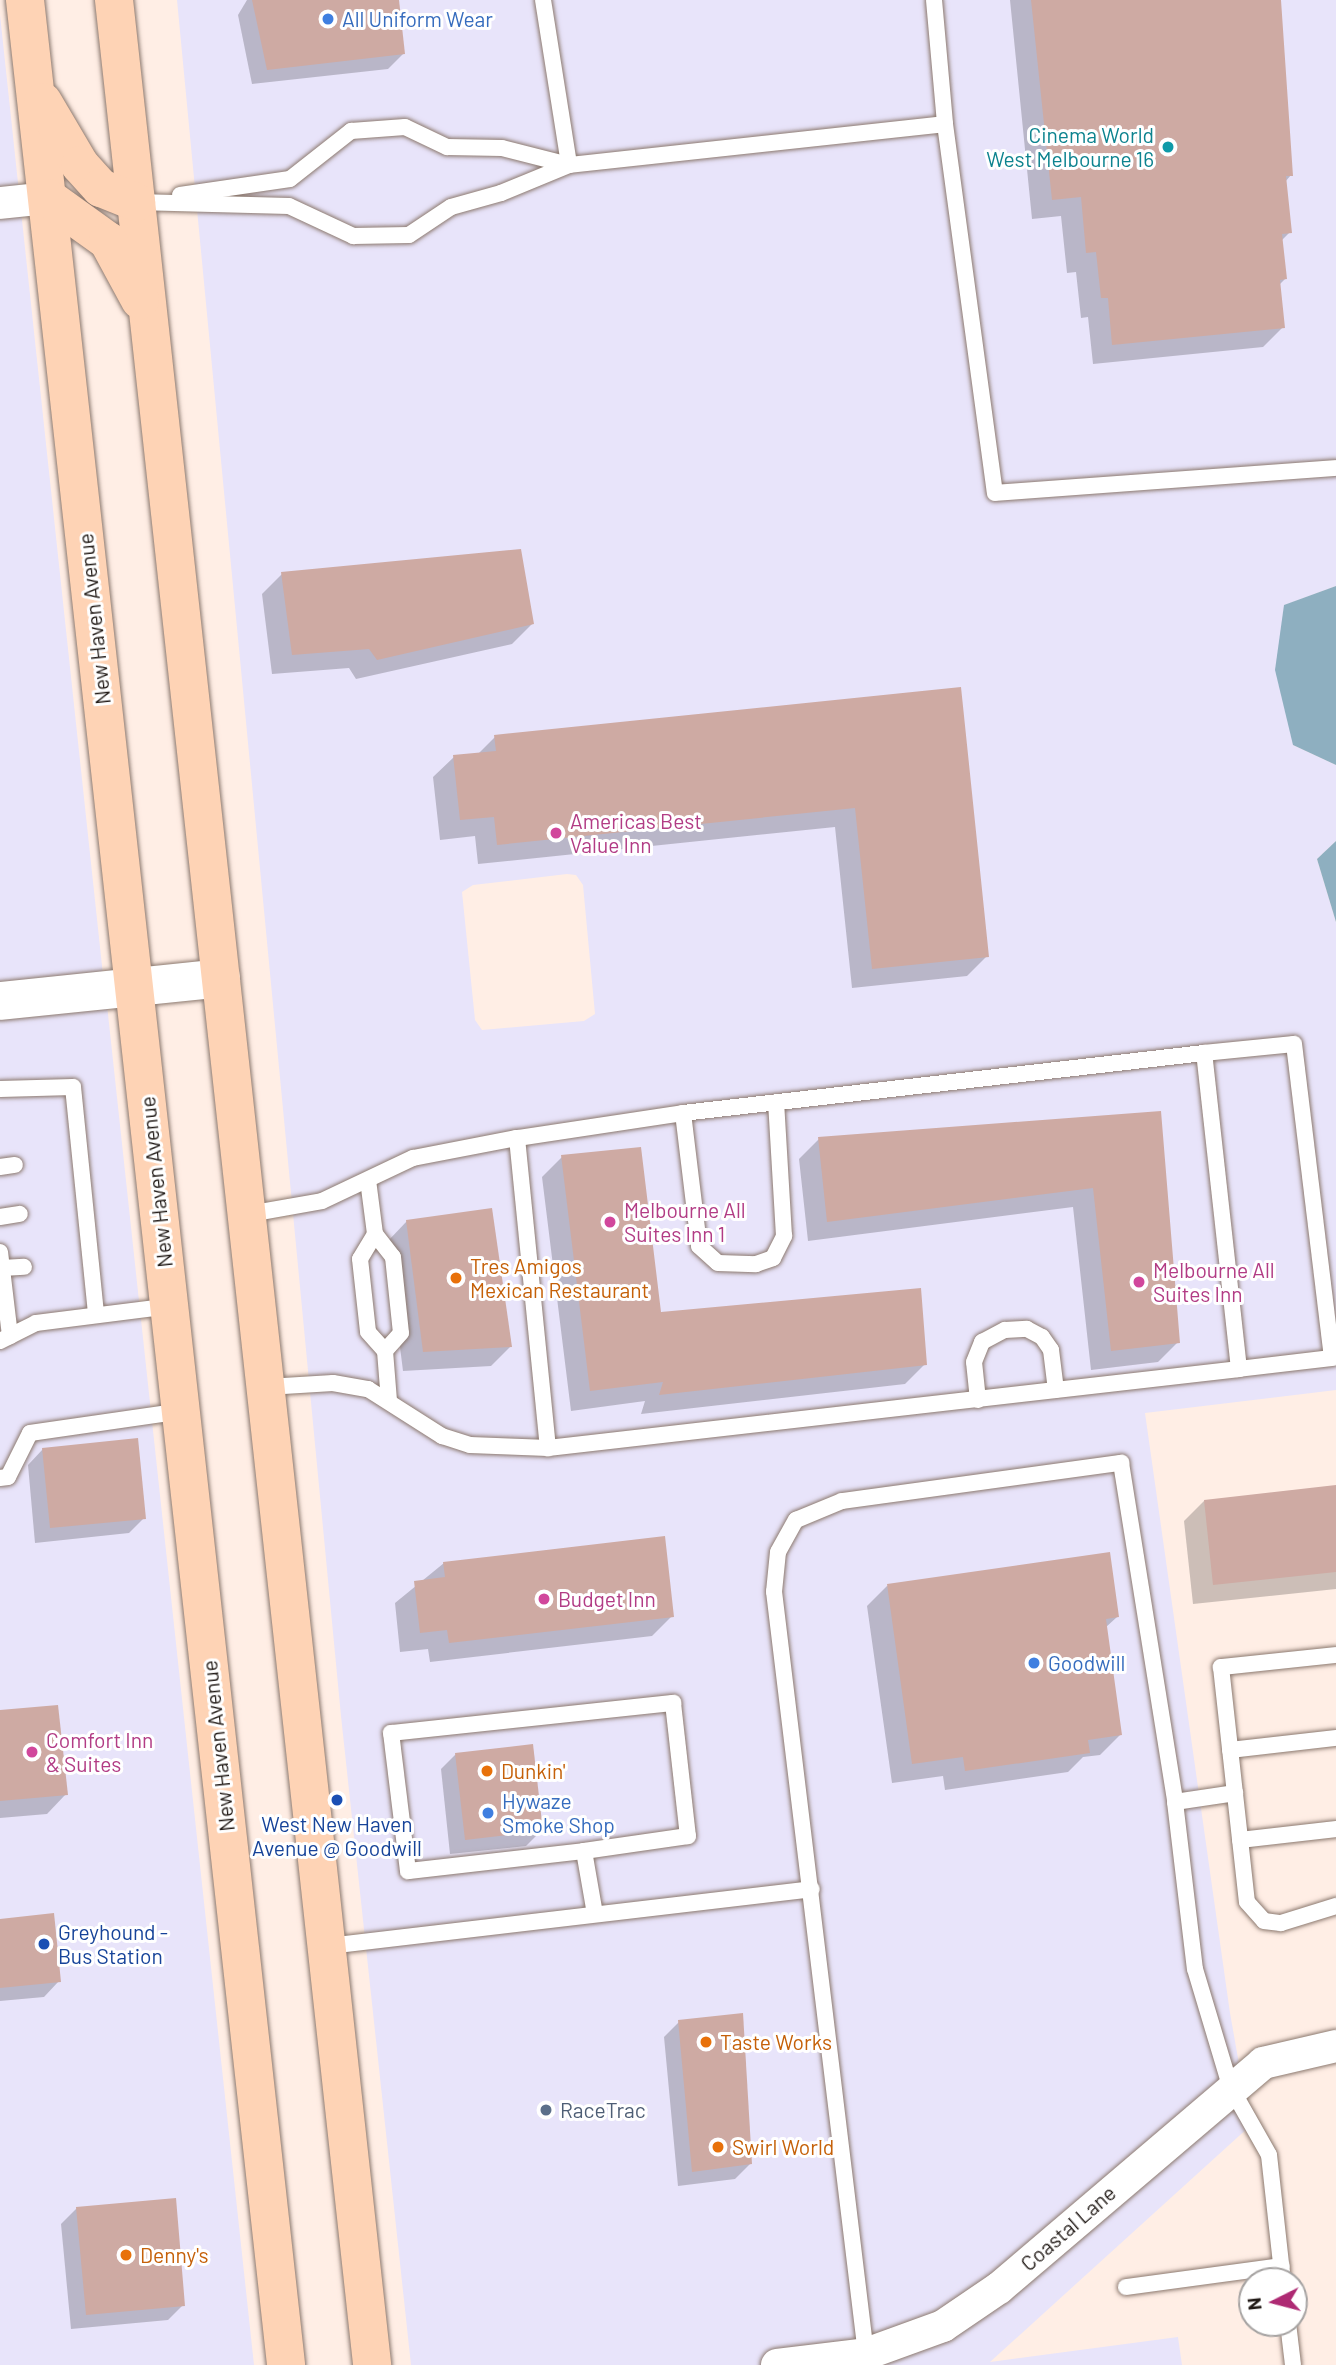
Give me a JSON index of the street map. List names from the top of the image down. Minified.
{"streets":{"main road":["New Haven Avenue"],"street":["Coastal Lane"]},"places":["All Uniform Wear","Cinema World West Melbourne 16","Americas Best Value Inn","Melbourne All Suites Inn 1","Tres Amigos Mexican Restaurant","Melbourne All Suites Inn","Budget Inn","Goodwill","Comfort Inn & Suites","Dunkin'","West New Haven Avenue @ Goodwill","Hywaze Smoke Shop","Greyhound - Bus Station","Taste Works","RaceTrac","Swirl World","Denny's"],"north":"left"}
